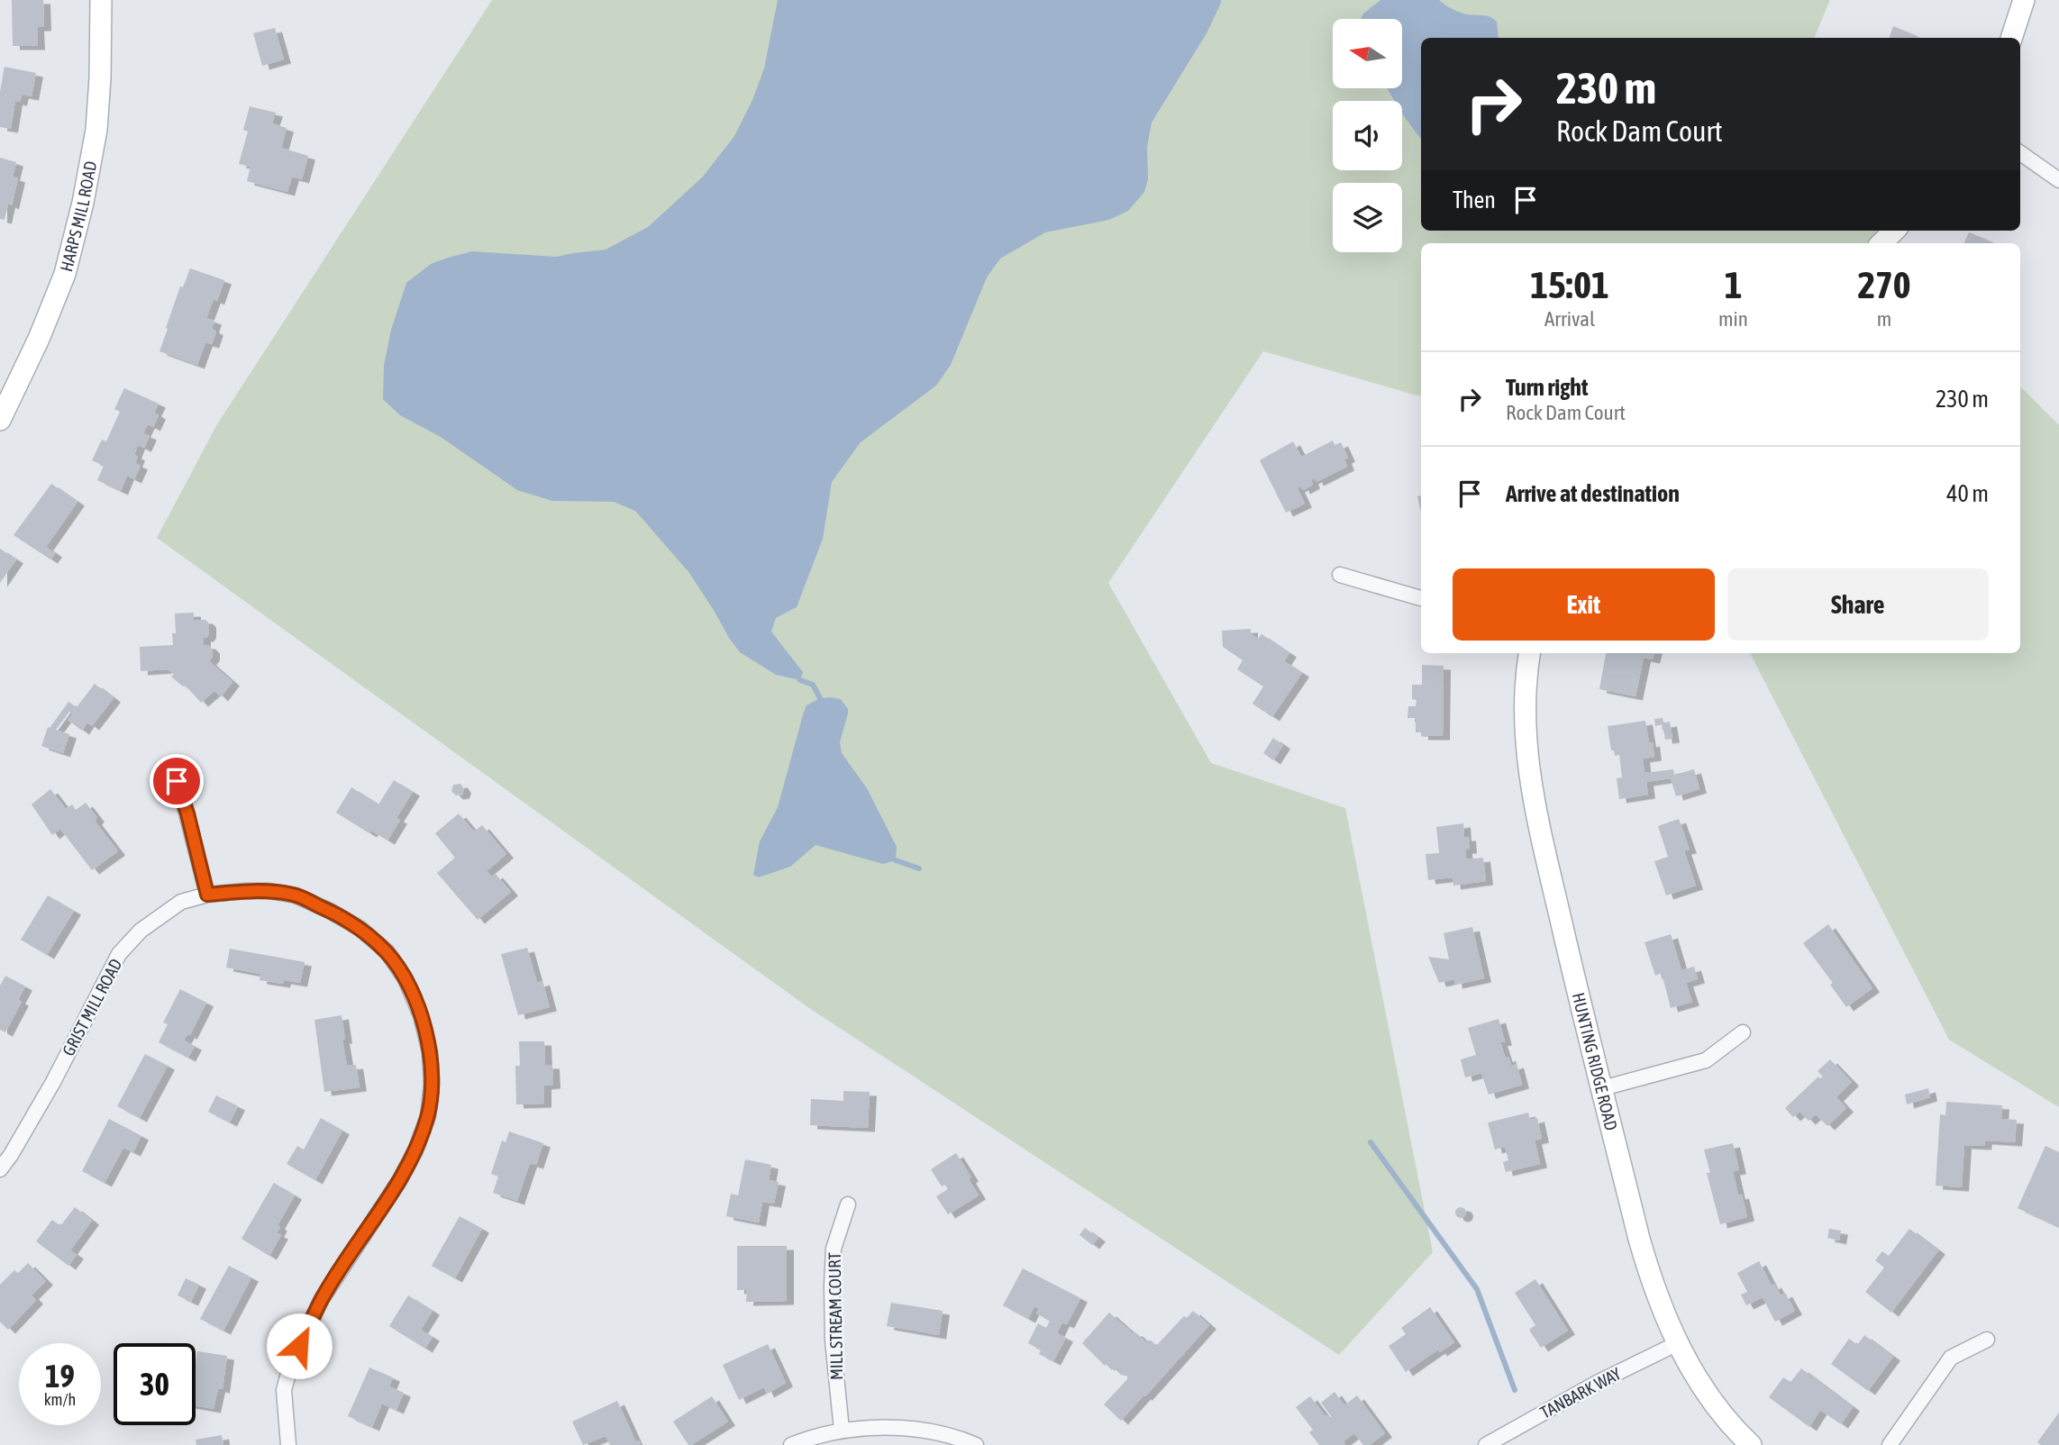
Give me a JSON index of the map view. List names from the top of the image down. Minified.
{"streets":{"street":["HARPS MILL ROAD","GRIST MILL ROAD","HUNTING RIDGE ROAD","MILL STREAM COURT","TANBARK WAY"]},"crossings":[["HUNTING RIDGE ROAD","TANBARK WAY"]],"north":"left","page":{"turn":["230 m","Rock Dam Court"],"then":"Then","eta":["15:01","Arrival","1","min","270","m"],"list":[{"name":"Turn right","note":"Rock Dam Court","value":"230 m"},{"name":"Arrive at destination","value":"40 m"}],"buttons":["Exit","Share"],"speed":"19 km/h","limit":"30"}}
